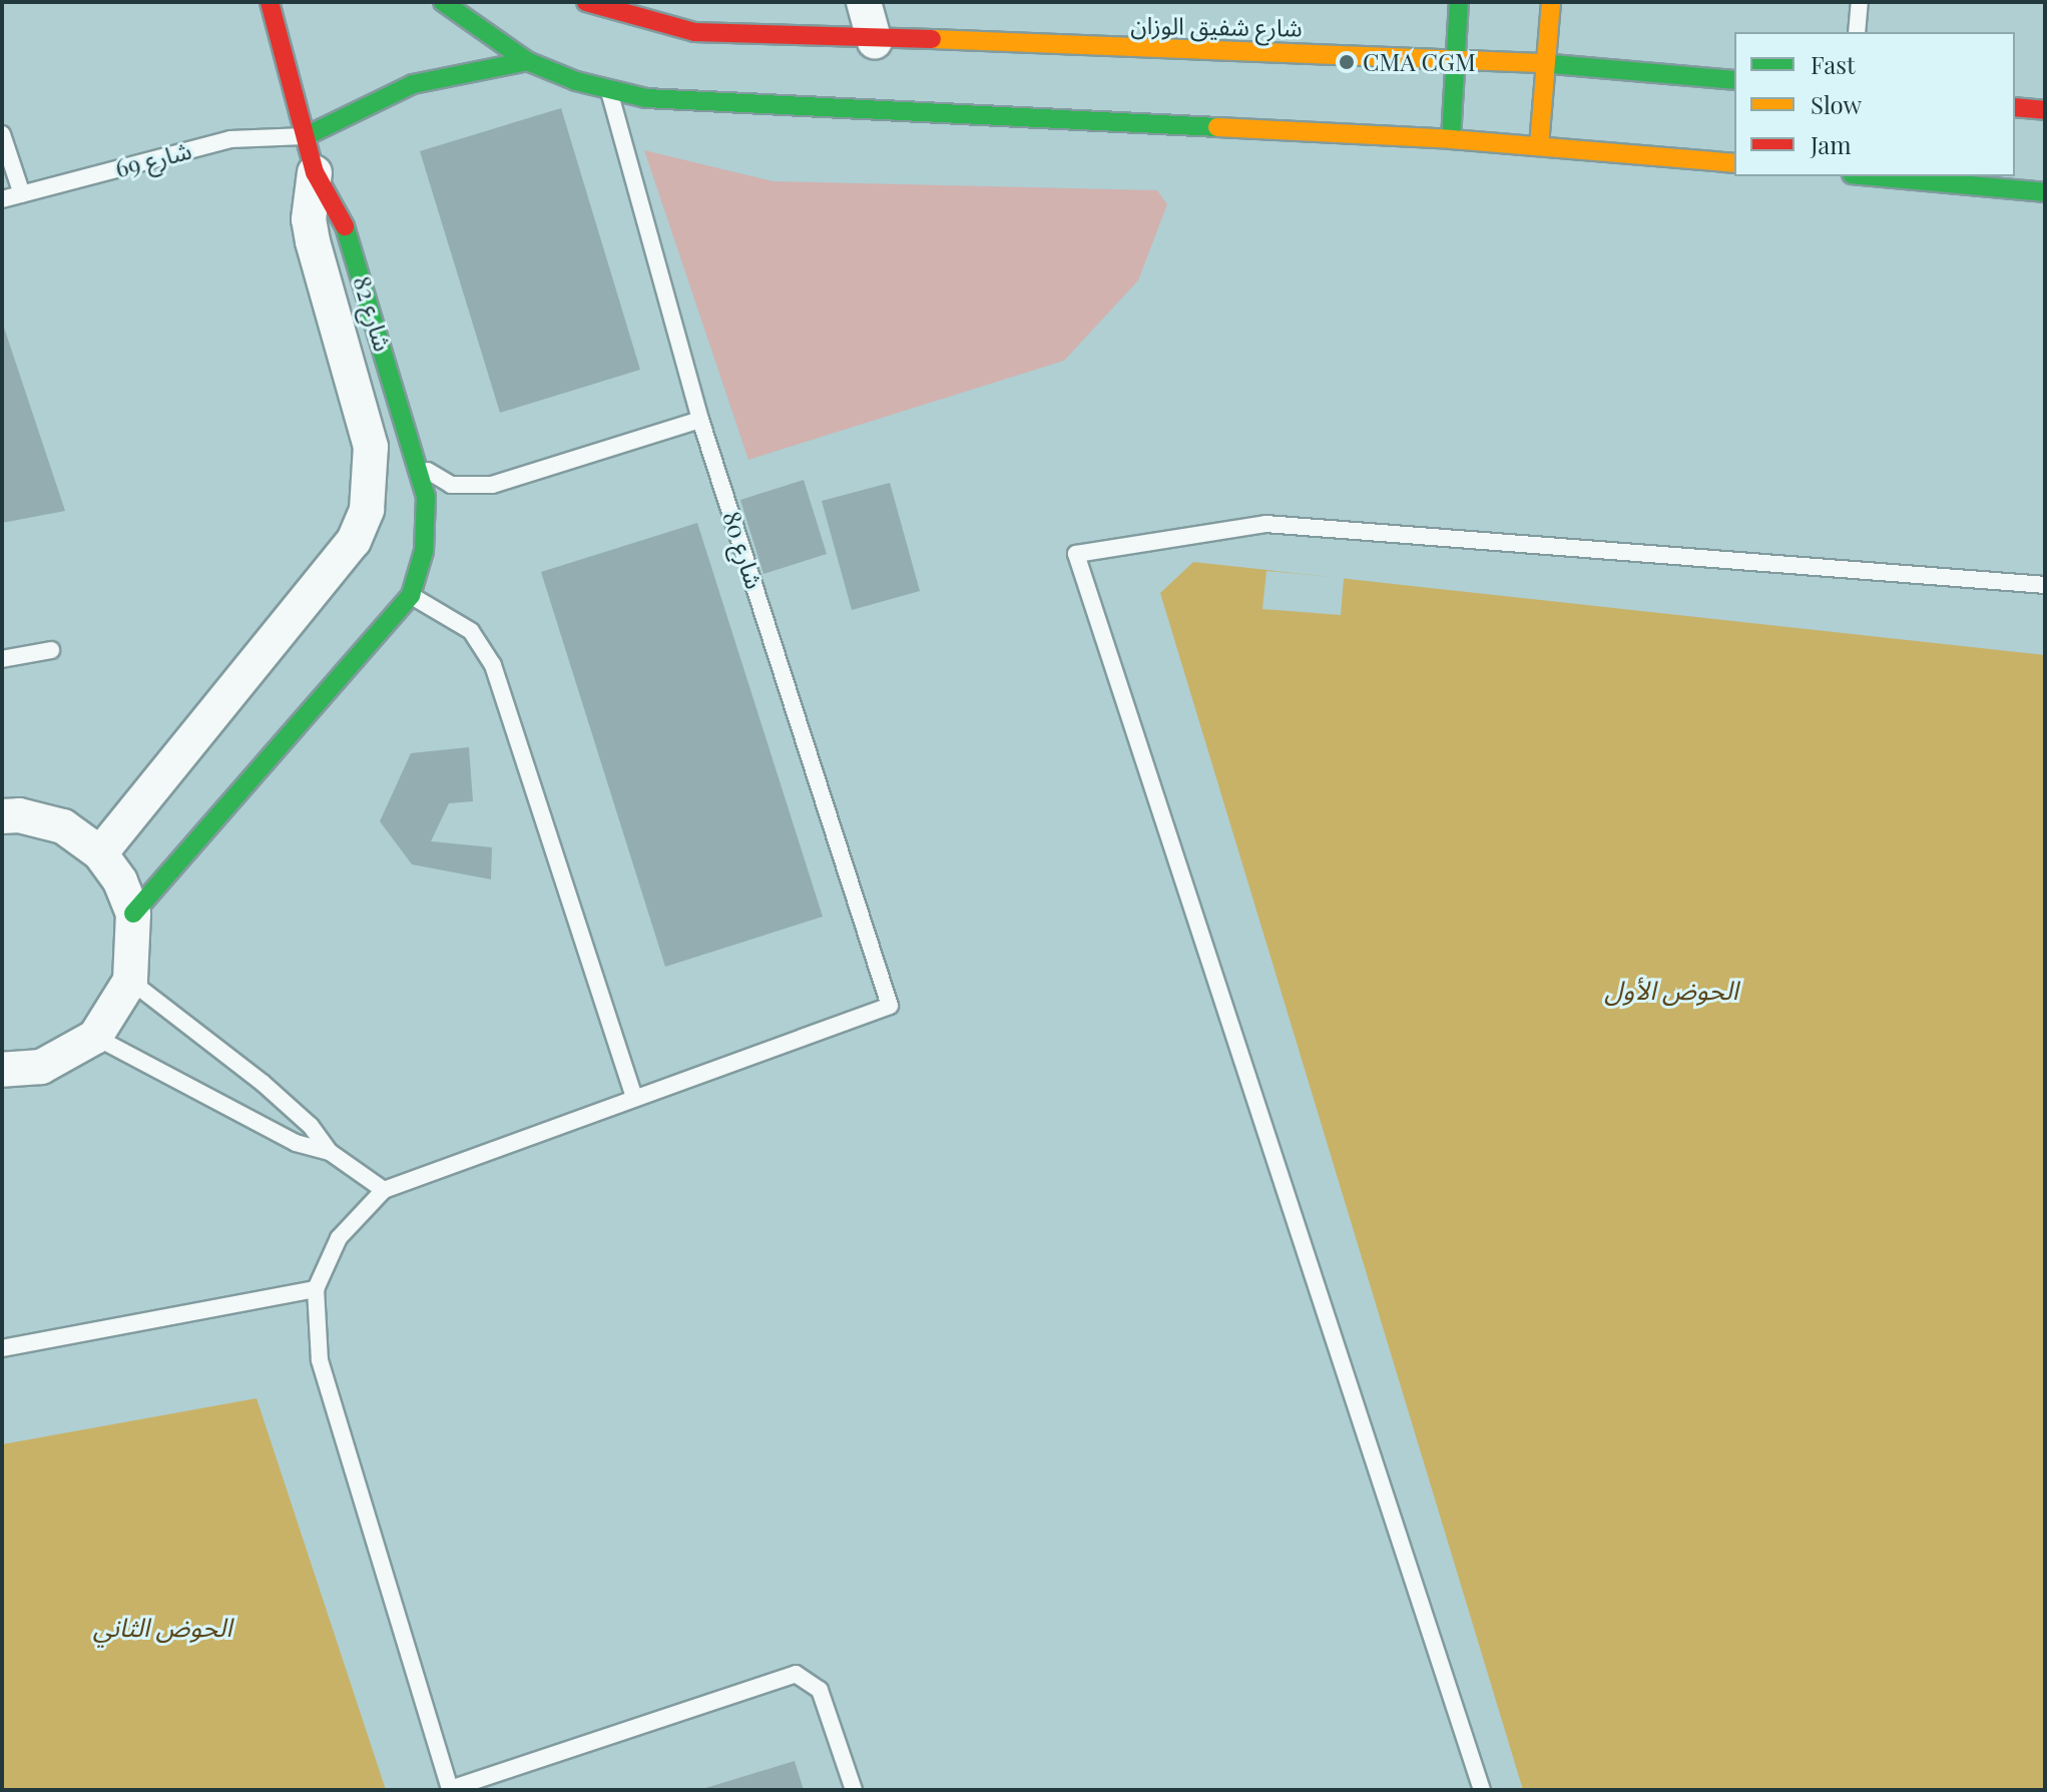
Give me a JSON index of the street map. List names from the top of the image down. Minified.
{"streets":{"main road":["شارع شفيق الوزان","شارع 82"],"lane":["شارع 69","شارع 80"]},"crossings":[["شارع 69","شارع 82"]],"water":["الحوض الأول","الحوض الثاني"],"places":["CMA CGM"],"legend":["Fast","Slow","Jam"]}
